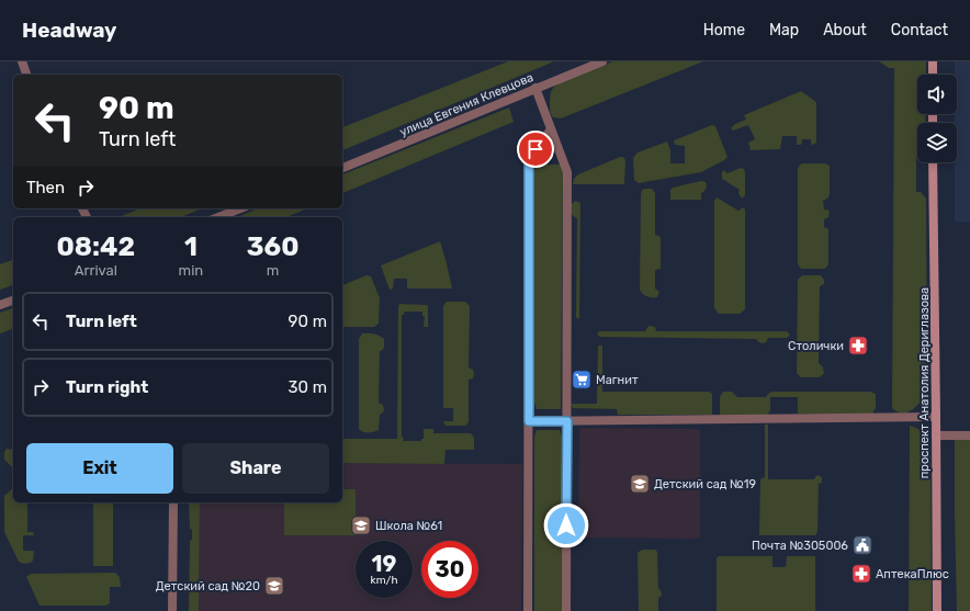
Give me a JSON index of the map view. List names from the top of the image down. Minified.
{"streets":{"main road":["проспект Анатолия Дериглазова"],"street":["улица Евгения Клевцова"]},"places":{"pharmacy":["Столички","АптекаПлюс"],"supermarket":["Магнит"],"school or university":["Детский сад №19","Школа №61","Детский сад №20"],"public building":["Почта №305006"]},"page":{"header":"Headway","nav":["Home","Map","About","Contact"],"turn":["90 m","Turn left"],"then":"Then","eta":["08:42","Arrival","1","min","360","m"],"list":[{"name":"Turn left","value":"90 m"},{"name":"Turn right","value":"30 m"}],"buttons":["Exit","Share"],"speed":"19 km/h","limit":"30"}}
